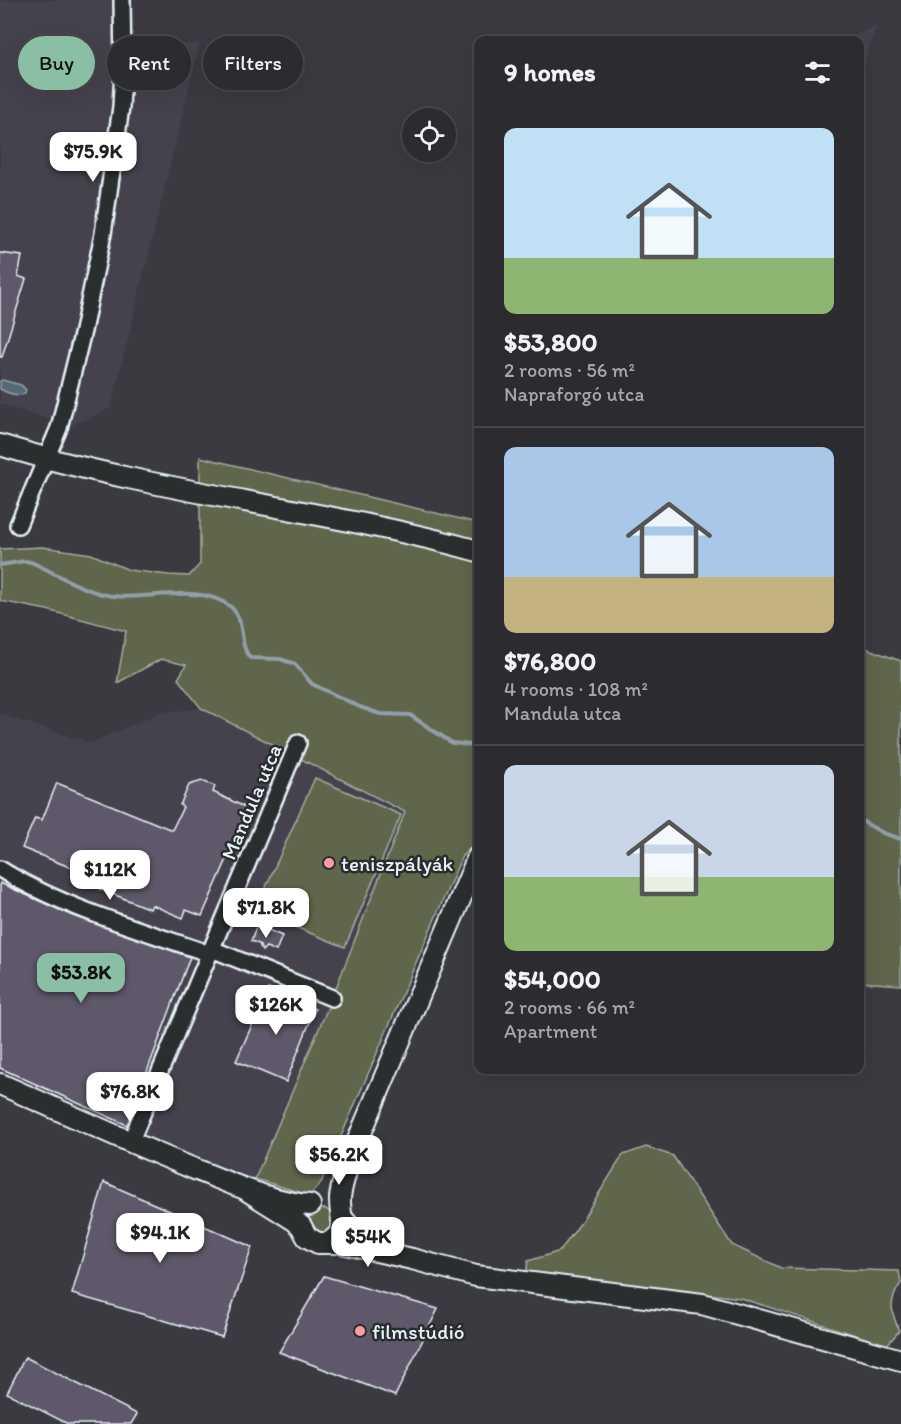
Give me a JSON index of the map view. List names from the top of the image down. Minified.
{"streets":{"street":["Mandula utca"]},"places":["teniszpályák","filmstúdió"],"page":{"chip":["Buy","Rent","Filters"],"heading":"9 homes","list":[{"name":"$53,800","note":"2 rooms · 56 m² · Napraforgó utca"},{"name":"$76,800","note":"4 rooms · 108 m² · Mandula utca"},{"name":"$54,000","note":"2 rooms · 66 m² · Apartment"}],"price":["$75.9K","$112K","$71.8K","$53.8K","$126K","$76.8K","$56.2K","$94.1K","$54K"]}}
